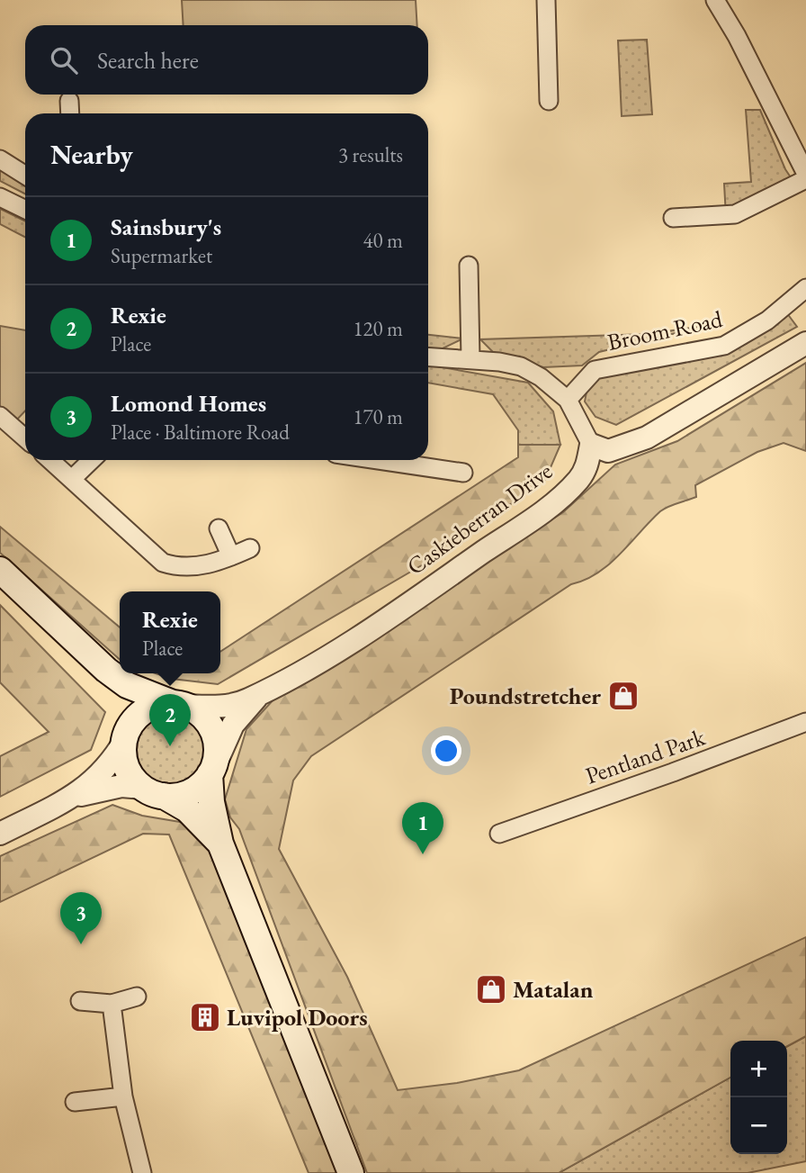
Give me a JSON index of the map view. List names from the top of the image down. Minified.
{"streets":{"street":["Broom Road","Caskieberran Drive","Pentland Park"]},"places":{"shop":["Poundstretcher","Matalan"],"building":["Luvipol Doors"]},"page":{"search":"Search here","heading":["Nearby","3 results"],"list":[{"mark":"1","name":"Sainsbury's","note":"Supermarket","value":"40 m"},{"mark":"2","name":"Rexie","note":"Place","value":"120 m"},{"mark":"3","name":"Lomond Homes","note":"Place · Baltimore Road","value":"170 m"}],"popup":["Rexie","Place"],"pins":["2","1","3"],"map_buttons":["+","−"]}}
